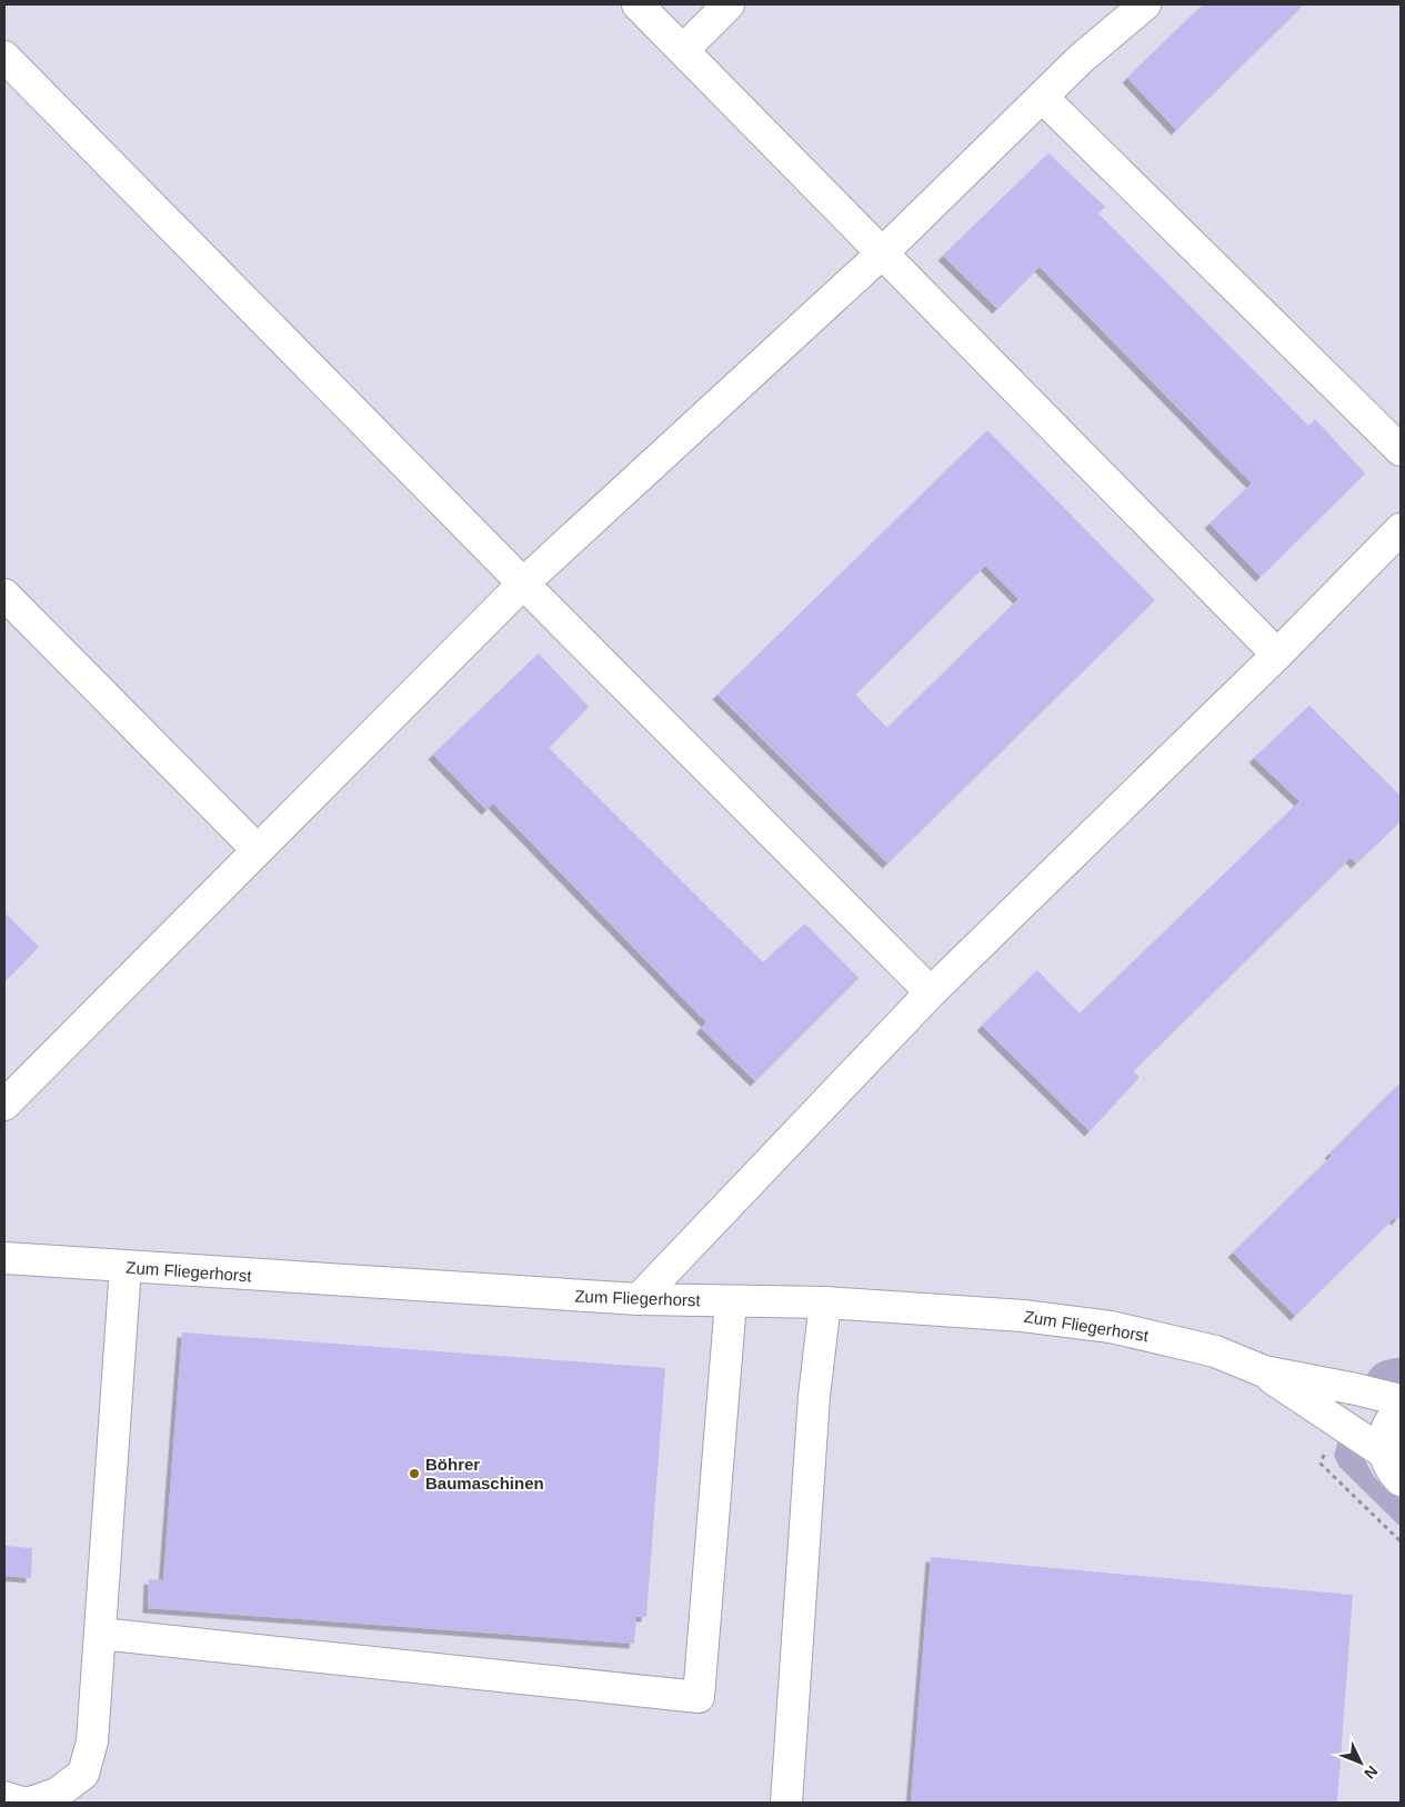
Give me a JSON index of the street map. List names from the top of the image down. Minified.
{"streets":{"street":["Zum Fliegerhorst"]},"places":["Böhrer Baumaschinen"],"north":"bottom right"}
